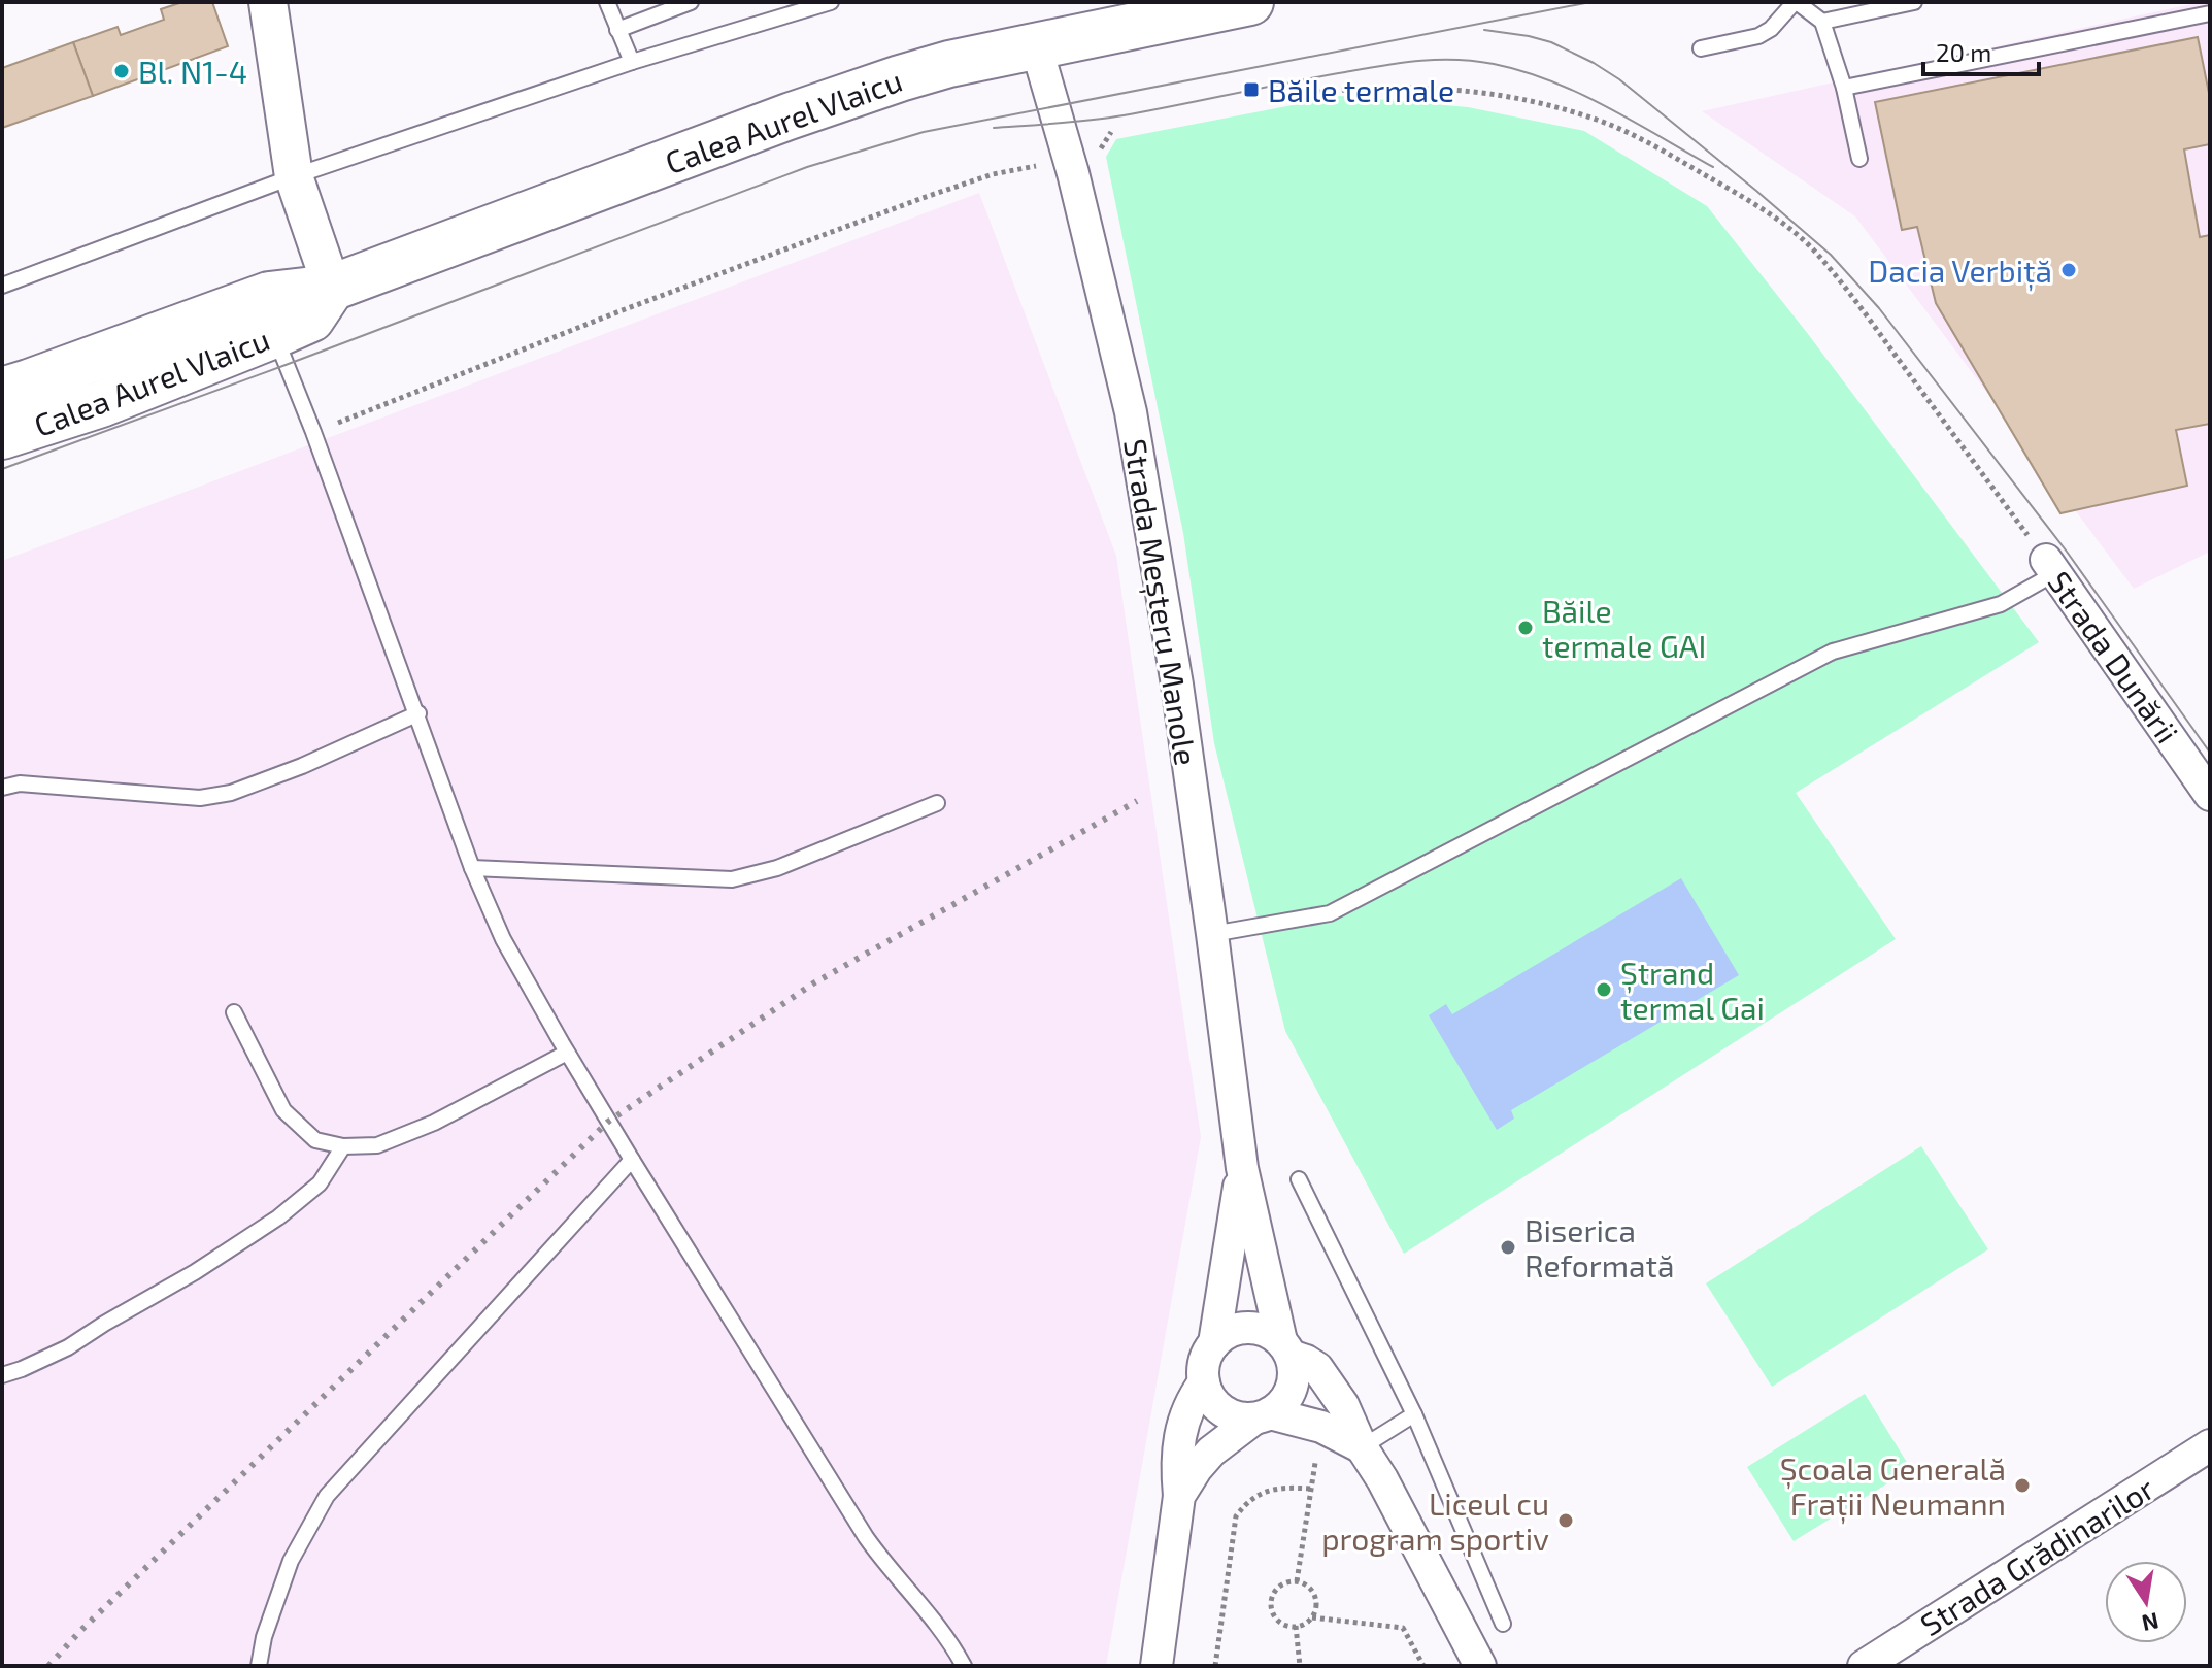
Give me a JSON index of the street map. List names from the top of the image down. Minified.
{"streets":{"main road":["Calea Aurel Vlaicu"],"street":["Strada Meșteru Manole","Strada Dunării","Strada Grădinarilor"]},"crossings":[["Calea Aurel Vlaicu","Strada Meșteru Manole"]],"places":{"other":["Bl. N1-4","Dacia Verbiță","Băile termale GAI","Ștrand termal Gai","Biserica Reformată","Școala Generală Frații Neumann","Liceul cu program sportiv"],"transit":["Băile termale"]},"scale_bar":"20 m","north":"bottom"}
